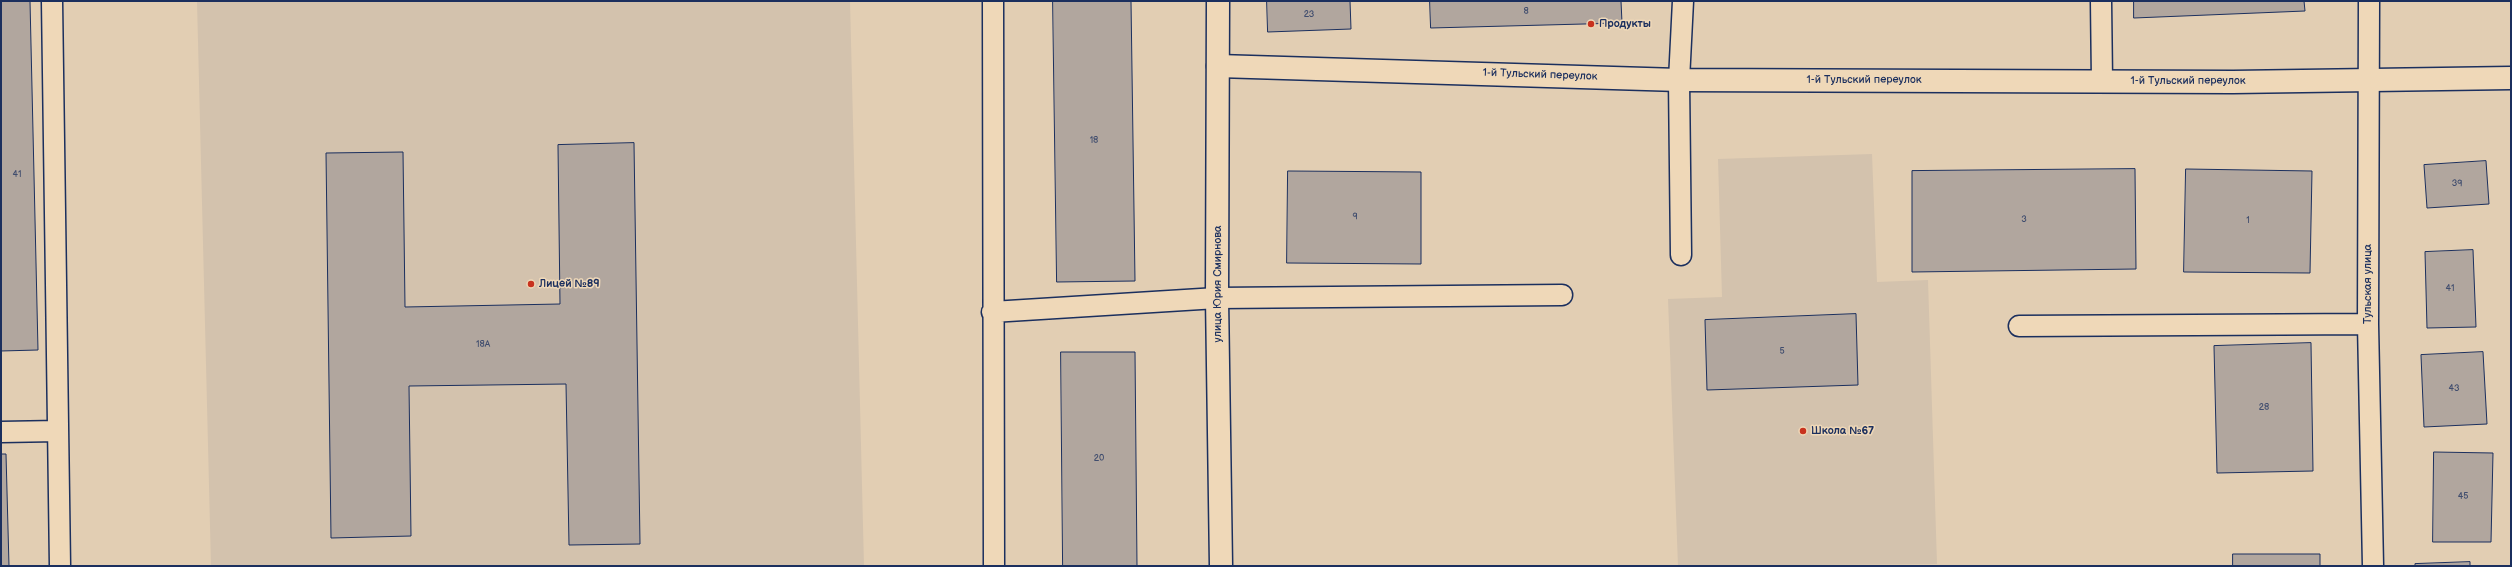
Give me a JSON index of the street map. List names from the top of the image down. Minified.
{"streets":{"street":["1-й Тульский переулок","улица Юрия Смирнова"],"lane":["Тульская улица"]},"crossings":[["1-й Тульский переулок","улица Юрия Смирнова"],["1-й Тульский переулок","Тульская улица"]],"places":["Продукты","Лицей №89","Школа №67"],"house_numbers":["8","23","18","41","39","9","3","1","41","18А","5","43","28","20","45"]}
